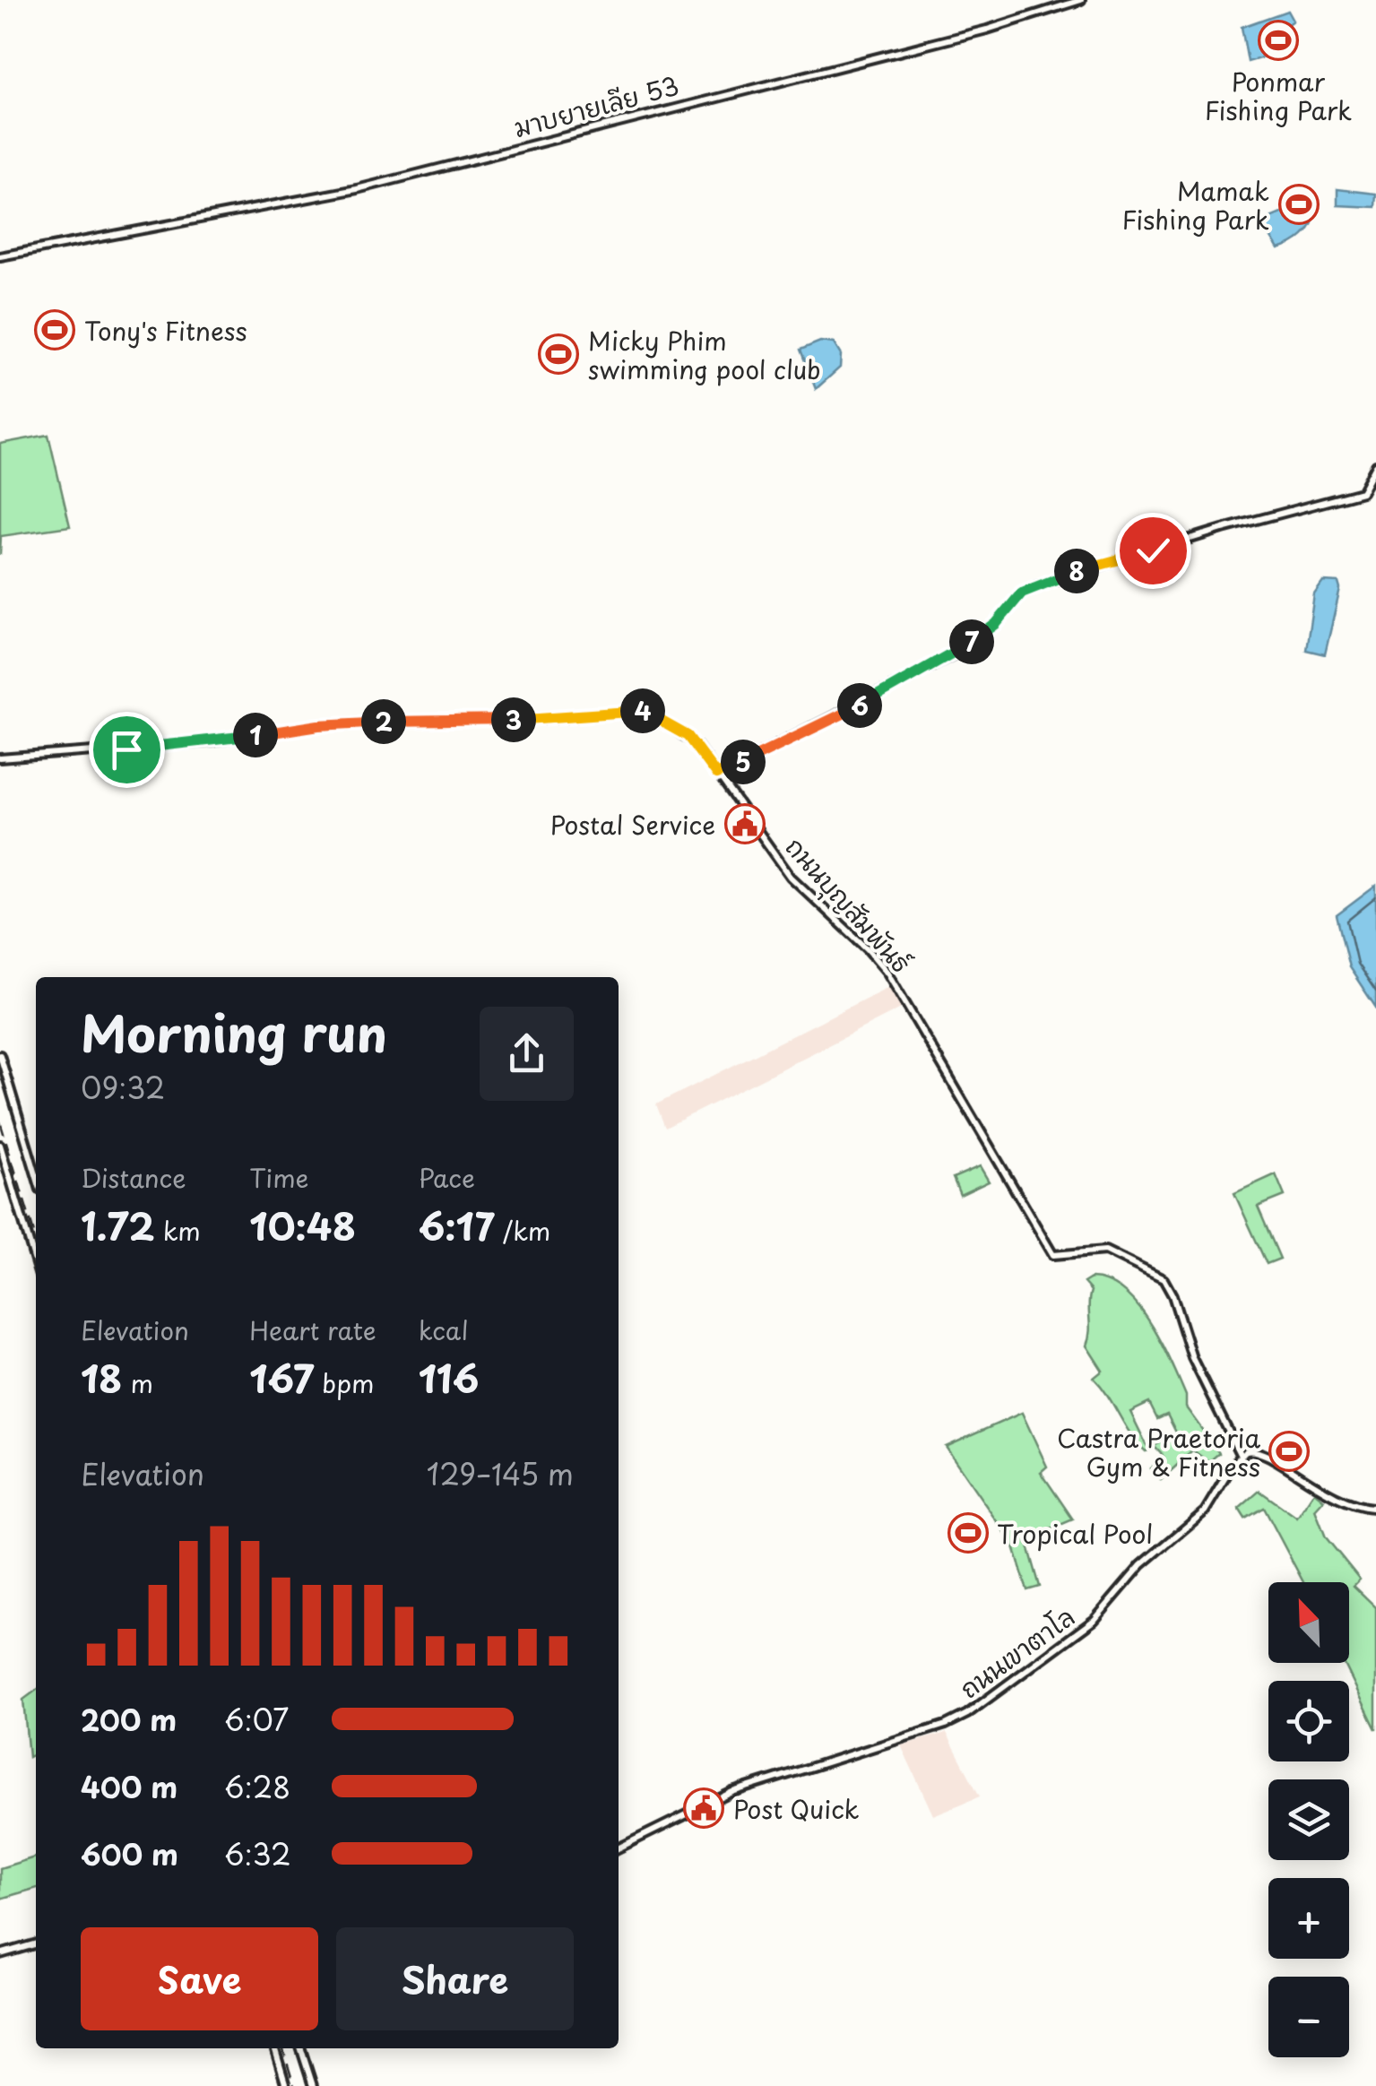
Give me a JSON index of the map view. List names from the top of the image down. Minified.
{"streets":{"street":["มาบยายเลีย 53","ถนนบุญสัมพันธ์","ถนนเขาตาโล"]},"crossings":[["ถนนบุญสัมพันธ์","ถนนเขาตาโล"]],"places":{"sports":["Ponmar Fishing Park","Mamak Fishing Park","Tony's Fitness","Micky Phim swimming pool club","Castra Praetoria Gym & Fitness","Tropical Pool"],"public building":["Postal Service","Post Quick"]},"north":"top left","page":{"pins":["8","7","6","4","3","2","1","5"],"heading":["Morning run","09:32"],"stats":[["Distance","1.72 km"],["Time","10:48"],["Pace","6:17 /km"],["Elevation","18 m"],["Heart rate","167 bpm"],["kcal","116"]],"chart":["Elevation","129–145 m"],"map_buttons":["+","−"],"list":[{"name":"200 m","note":"6:07"},{"name":"400 m","note":"6:28"},{"name":"600 m","note":"6:32"}],"buttons":["Save","Share"]}}
